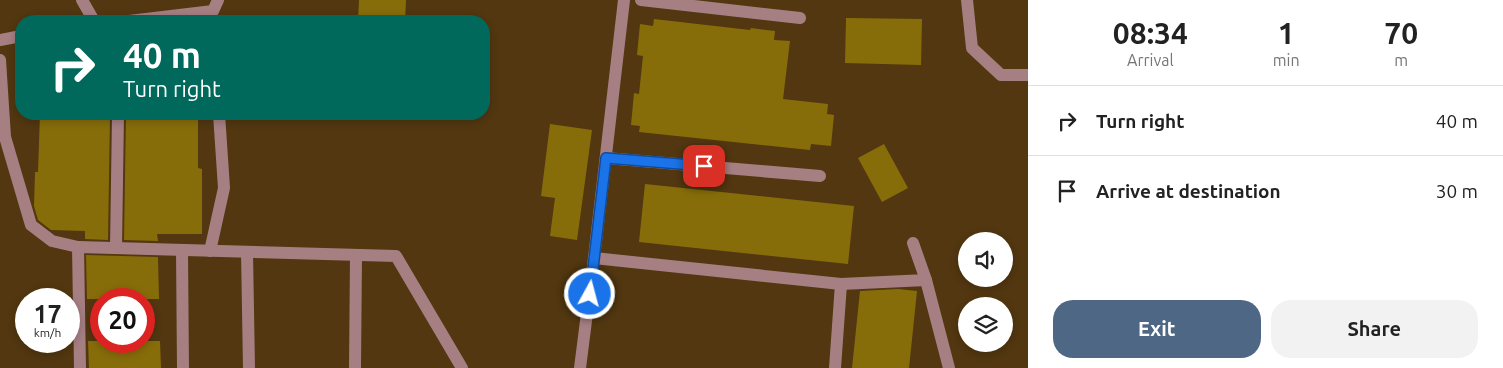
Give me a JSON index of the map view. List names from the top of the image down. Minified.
{"page":{"eta":["08:34","Arrival","1","min","70","m"],"turn":["40 m","Turn right"],"list":[{"name":"Turn right","value":"40 m"},{"name":"Arrive at destination","value":"30 m"}],"speed":"17 km/h","limit":"20","buttons":["Exit","Share"]}}
